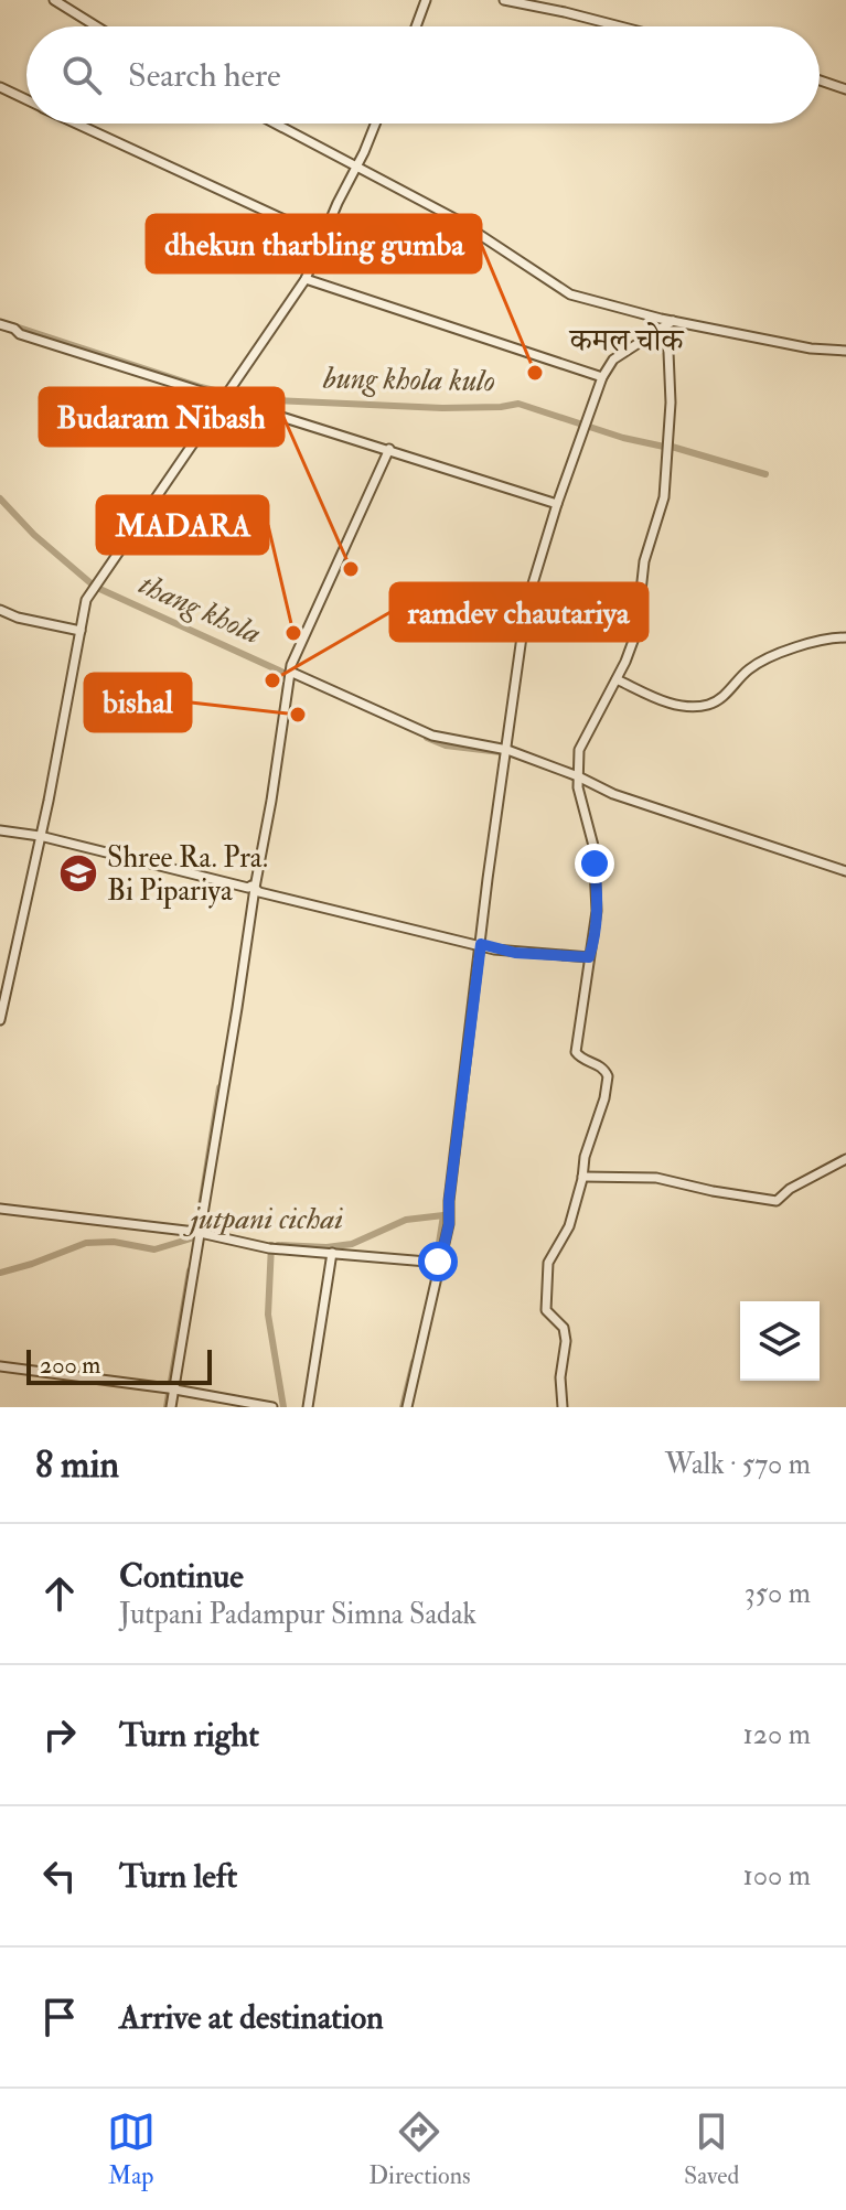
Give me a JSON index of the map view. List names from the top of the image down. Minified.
{"districts":["कमल चोक"],"water":["bung khola kulo","thang khola","jutpani cichai"],"places":{"other":["dhekun tharbling gumba","Budaram Nibash","MADARA","ramdev chautariya","bishal"],"school or university":["Shree Ra. Pra. Bi Pipariya"]},"scale_bar":"200 m","page":{"search":"Search here","scale":"200 m","heading":["8 min","Walk · 570 m"],"list":[["Continue","Jutpani Padampur Simna Sadak","350 m"],["Turn right","120 m"],["Turn left","100 m"],"Arrive at destination"],"nav":["Map","Directions","Saved"]}}
